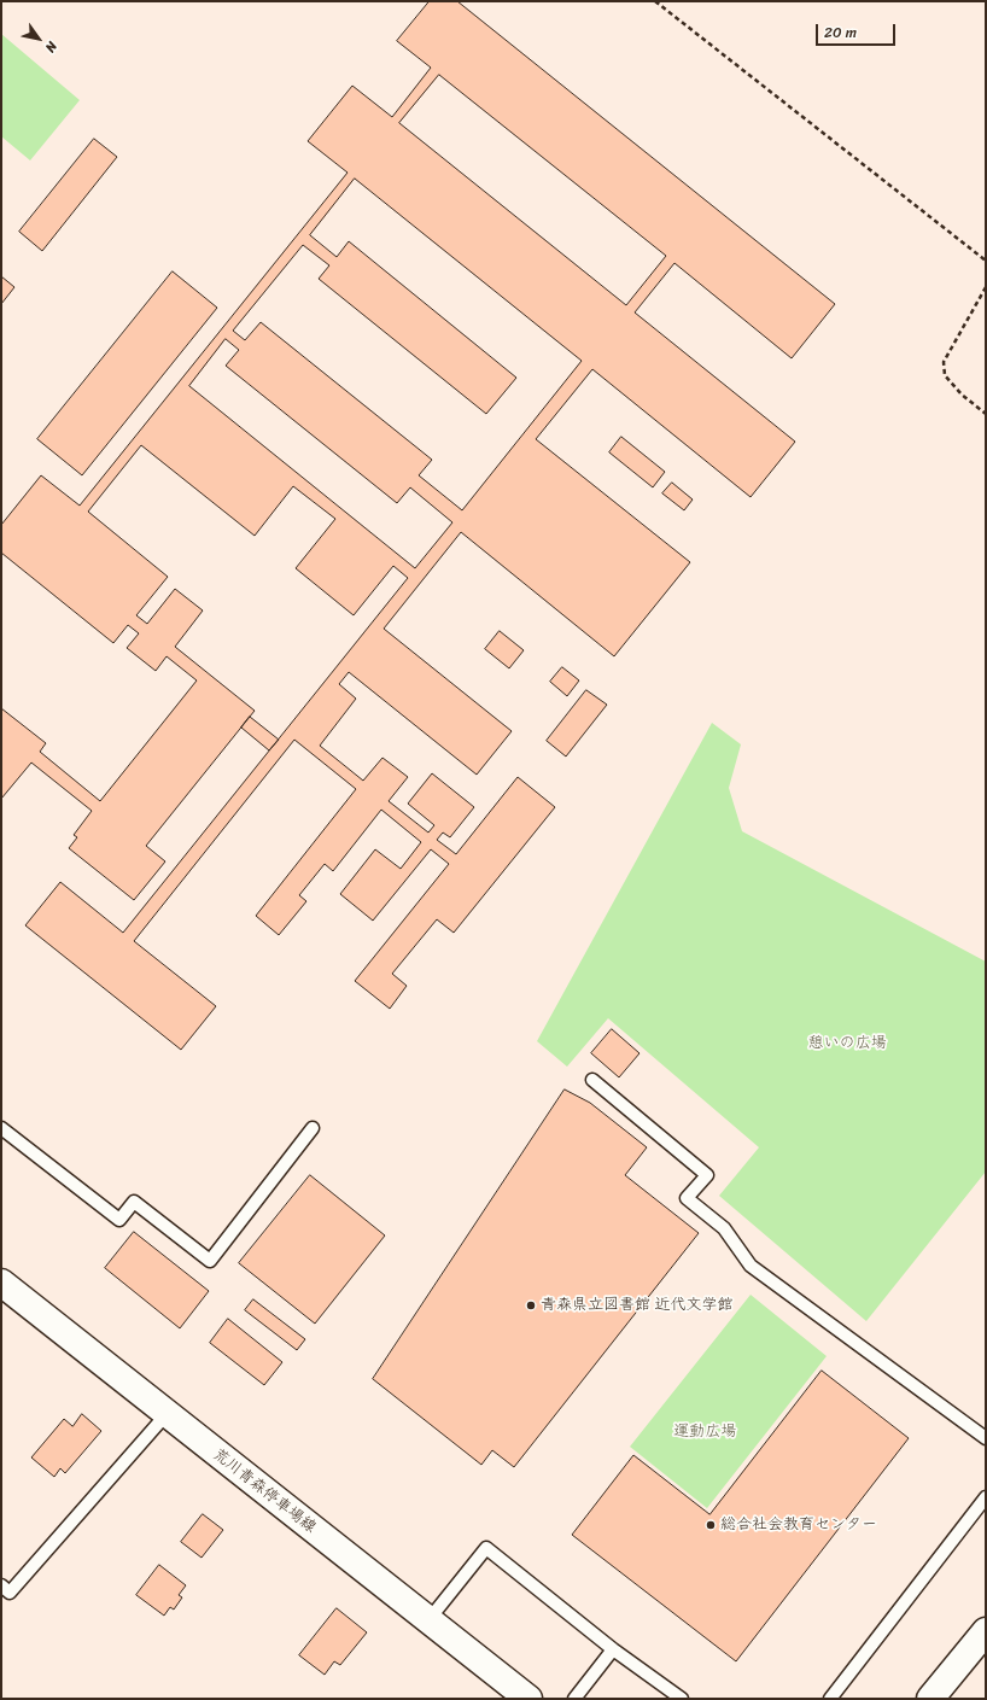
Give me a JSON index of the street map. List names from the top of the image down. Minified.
{"streets":{"main road":["荒川青森停車場線"]},"parks":["憩いの広場","運動広場"],"places":["青森県立図書館 近代文学館","総合社会教育センター"],"scale_bar":"20 m","north":"bottom right"}
